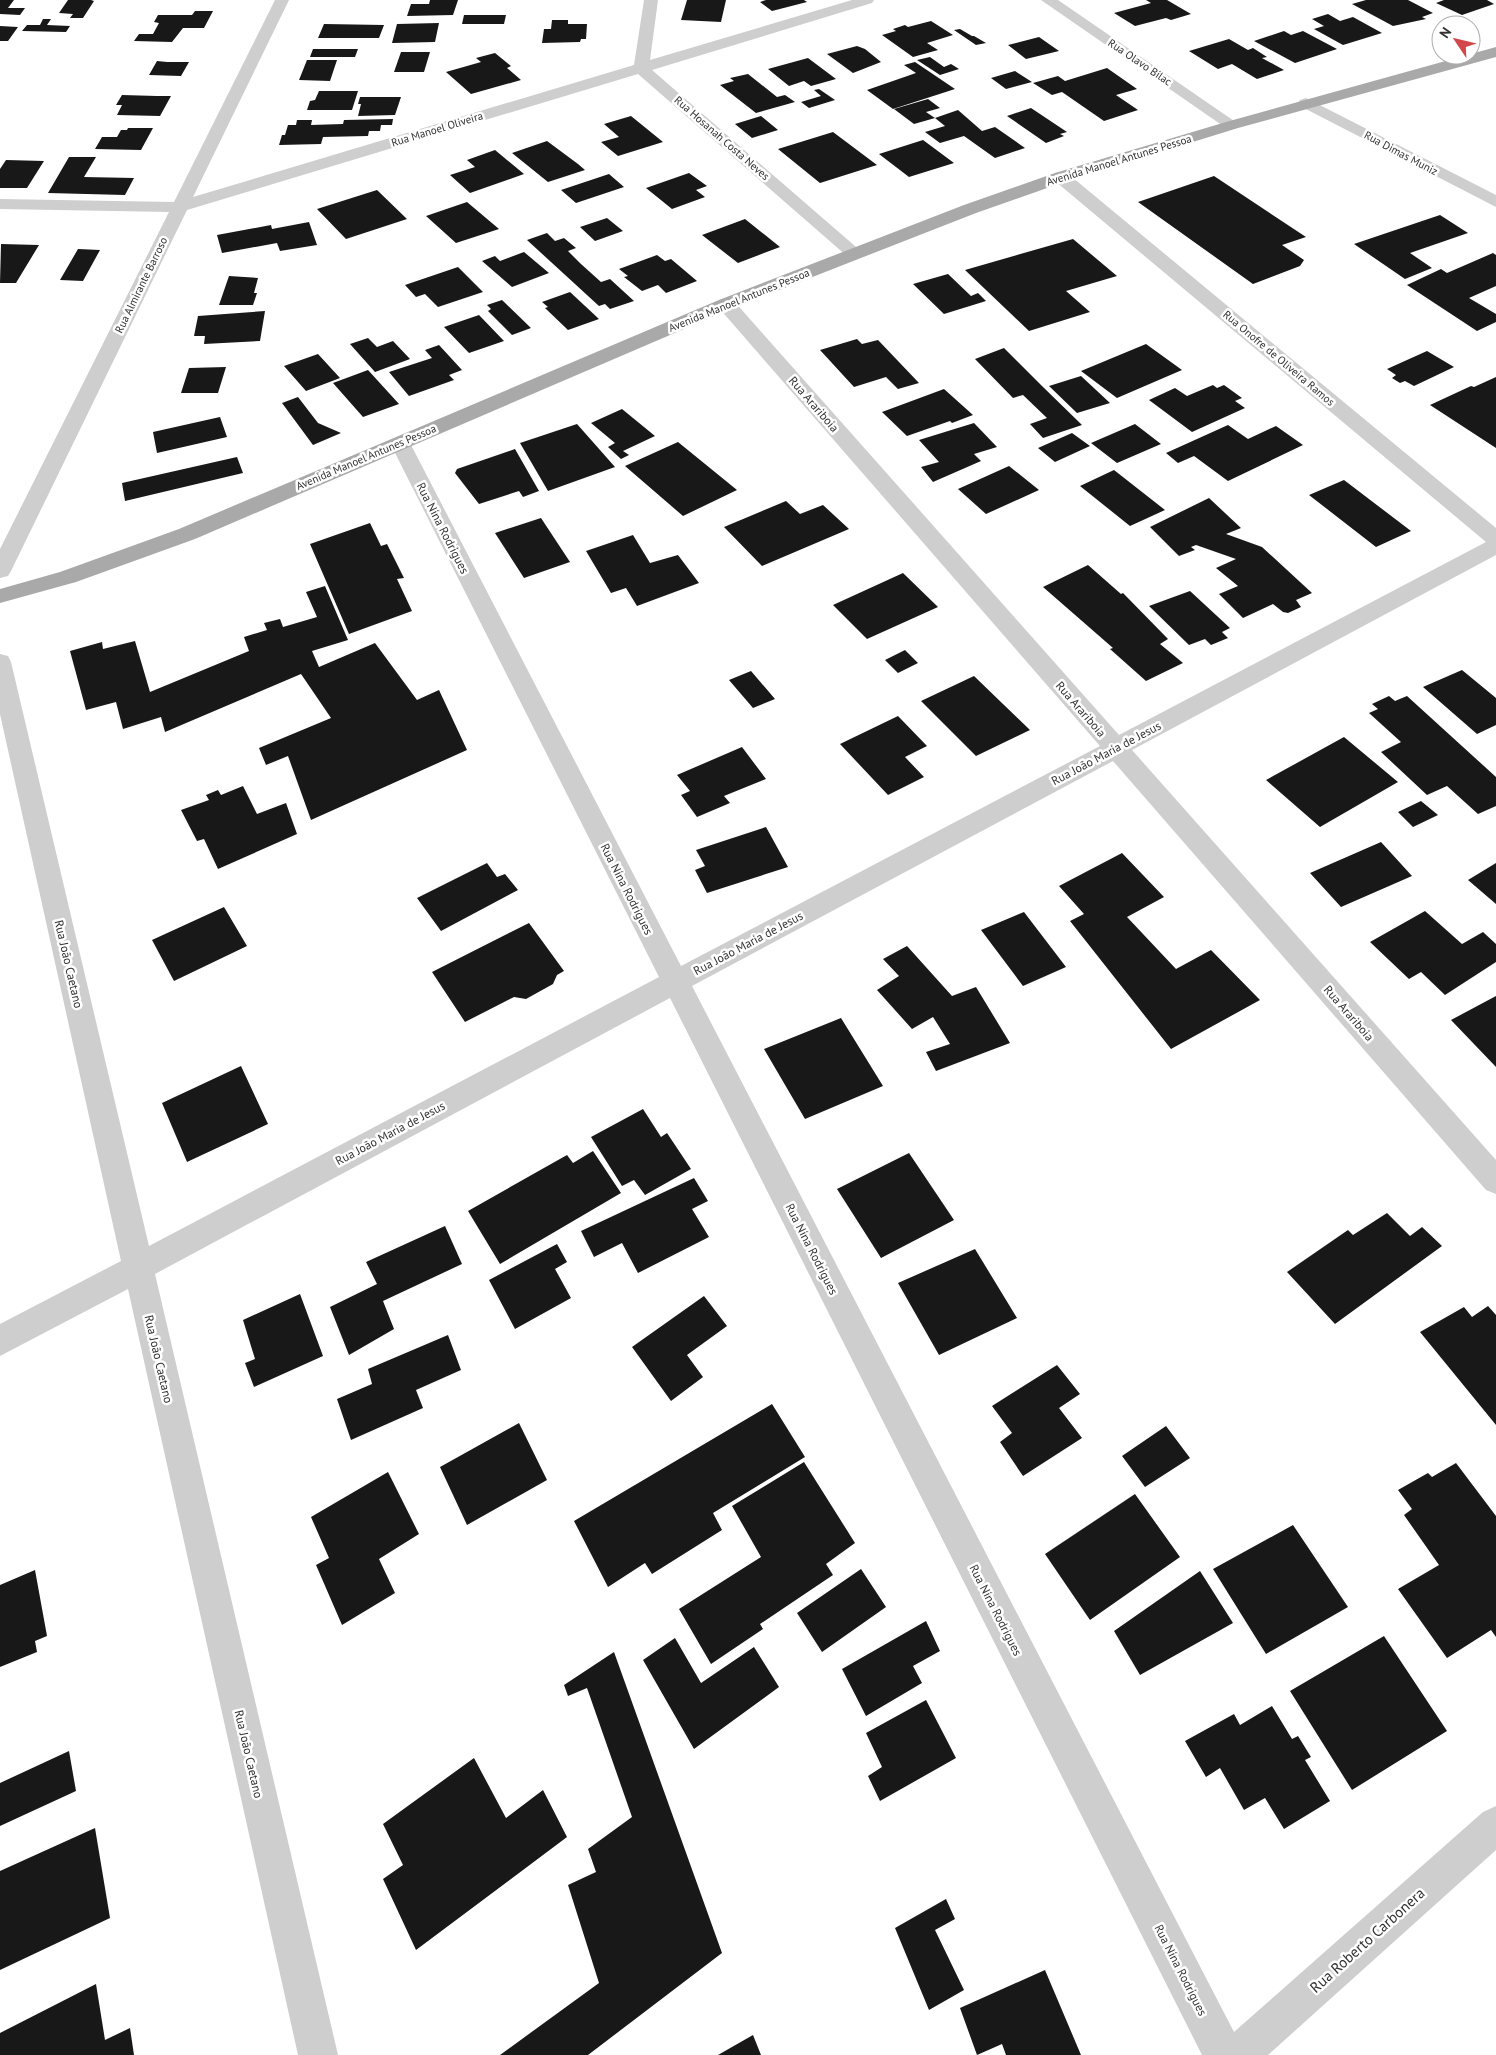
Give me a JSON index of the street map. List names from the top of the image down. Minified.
{"streets":{"main road":["Avenida Manoel Antunes Pessoa"],"street":["Rua Olavo Bilac","Rua Manoel Oliveira","Rua Hosanah Costa Neves","Rua Dimas Muniz","Rua Almirante Barroso","Rua Onofre de Oliveira Ramos","Rua Arariboia","Rua Nina Rodrigues","Rua João Maria de Jesus","Rua João Caetano","Rua Roberto Carbonera"]},"crossings":[["Rua Olavo Bilac","Avenida Manoel Antunes Pessoa"],["Rua Manoel Oliveira","Rua Hosanah Costa Neves"],["Rua Manoel Oliveira","Rua Almirante Barroso"],["Rua Hosanah Costa Neves","Avenida Manoel Antunes Pessoa"],["Rua Dimas Muniz","Avenida Manoel Antunes Pessoa"],["Avenida Manoel Antunes Pessoa","Rua Onofre de Oliveira Ramos"],["Avenida Manoel Antunes Pessoa","Rua Arariboia"],["Avenida Manoel Antunes Pessoa","Rua Nina Rodrigues"],["Rua Arariboia","Rua João Maria de Jesus"],["Rua Nina Rodrigues","Rua João Maria de Jesus"],["Rua João Maria de Jesus","Rua João Caetano"]],"north":"top left"}
